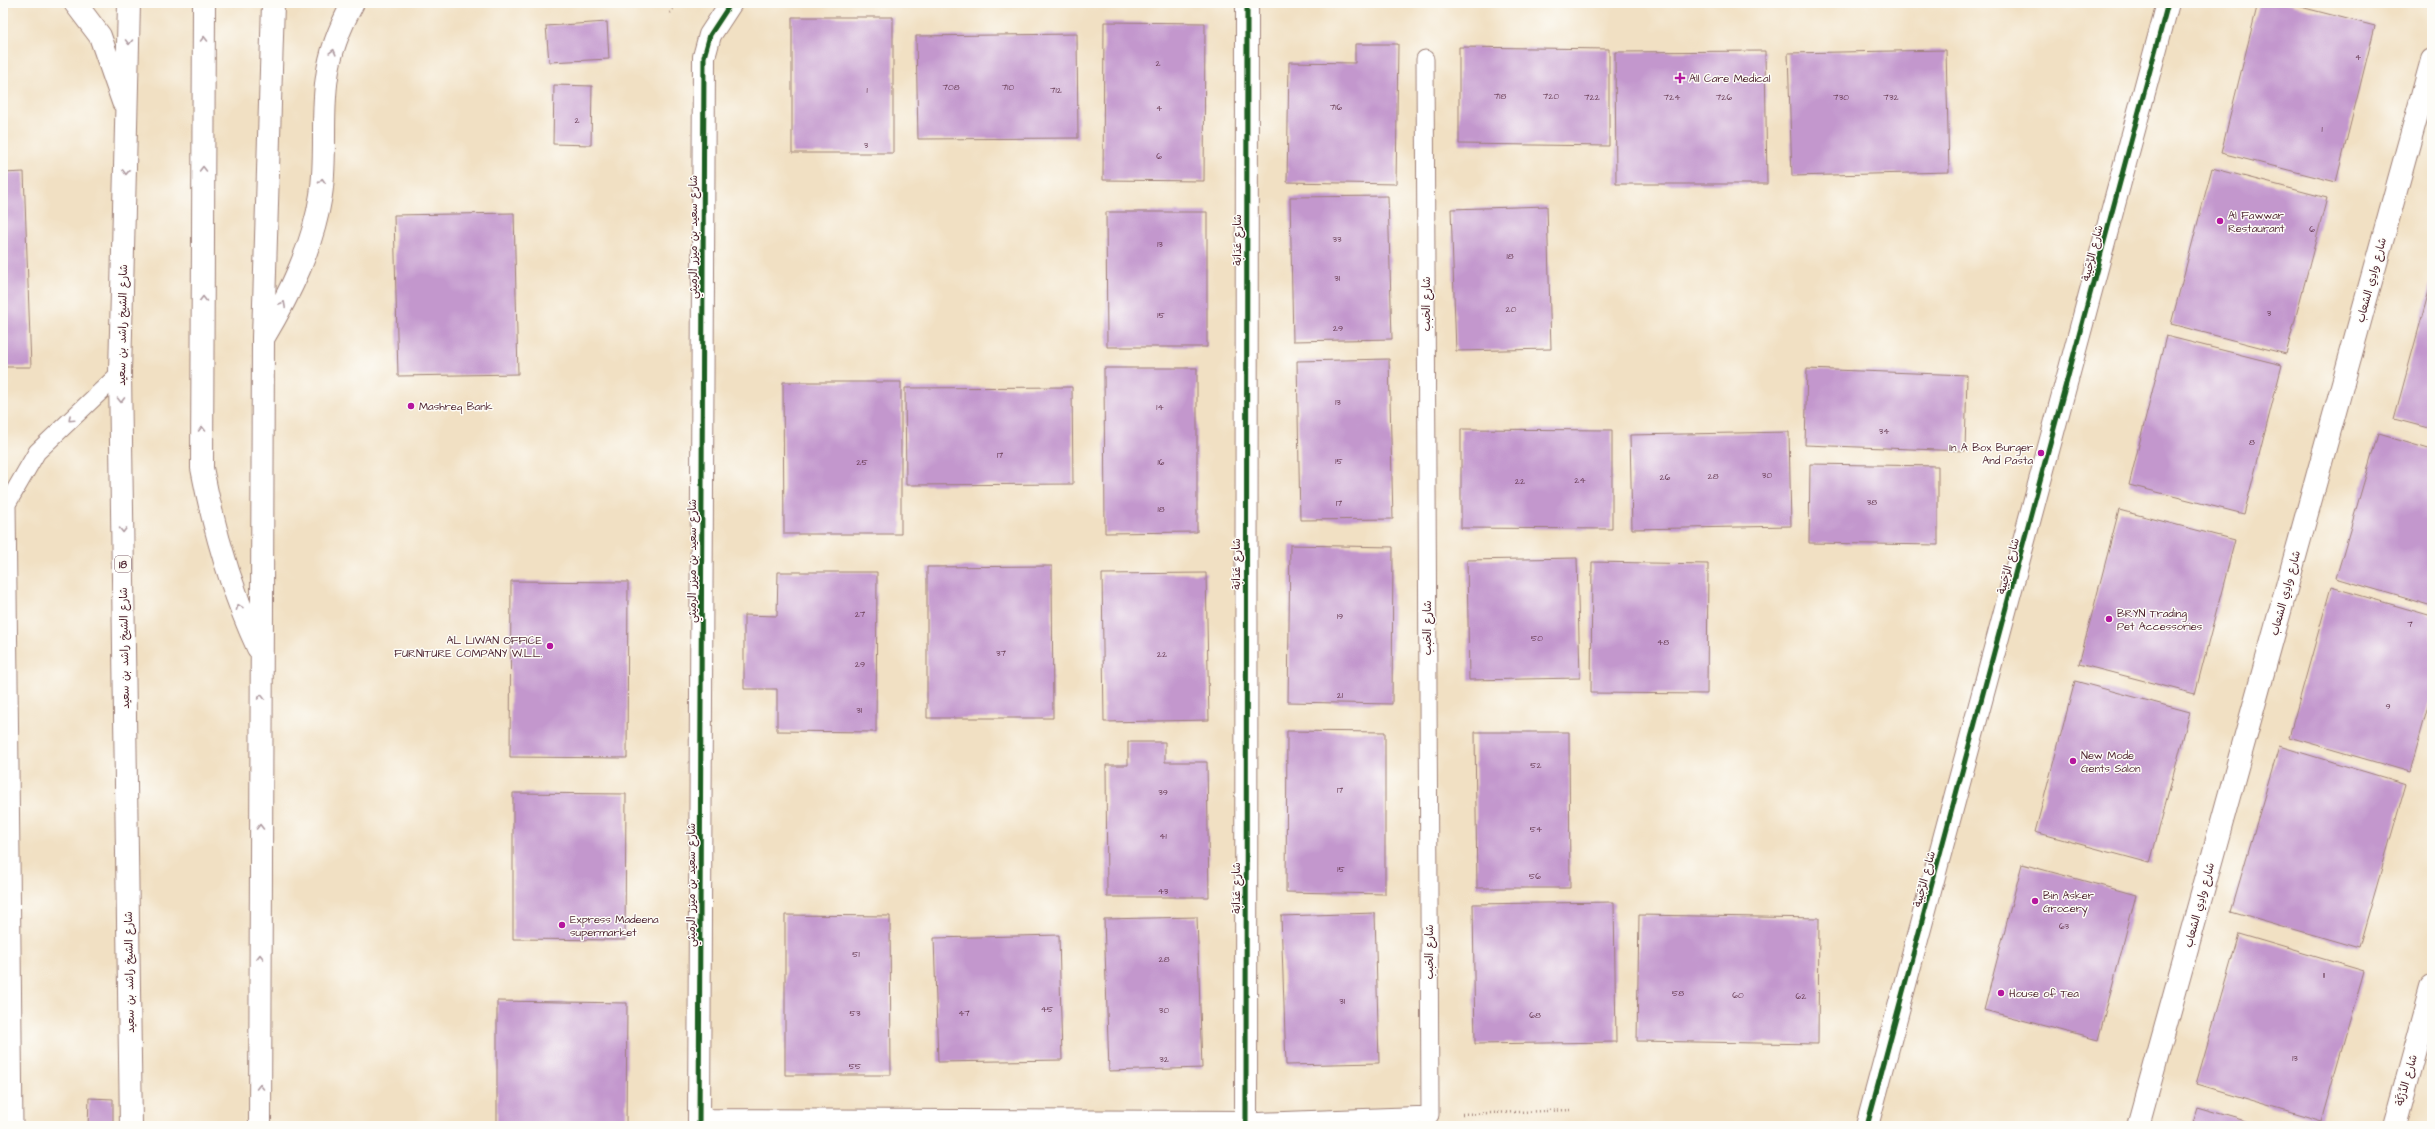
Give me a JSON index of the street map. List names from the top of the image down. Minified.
{"streets":{"street":["شارع سعيد بن ميزر الرميثي","شارع عَدَابَة","شارع الرِّجَيبة","شارع وادِي الشعاب","شارع الشيخ راشد بن سعيد","18","شارع الدِّرْكَة"],"lane":["شارع الخبب"]},"places":{"health":["All Care Medical"],"other":["Al Fawwar Restaurant","Mashreq Bank","In A Box Burger And Pasta","BRYN Trading Pet Accessories","AL LIWAN OFFICE FURNITURE COMPANY W.L.L.","New Mode Gents Salon","Bin Asker Grocery","Express Madeena supermarket","House of Tea"]},"house_numbers":["4","2","708","710","1","712","718","720","722","724","726","730","732","716","4","2","1","3","6","6","33","13","18","31","20","3","15","29","13","14","34","8","17","15","25","16","30","28","26","24","22","38","17","18","27","19","7","50","48","37","22","29","21","9","31","52","17","39","54","41","15","56","43","63","51","28","11","58","60","62","31","45","30","53","47","68","13","32","55"]}
